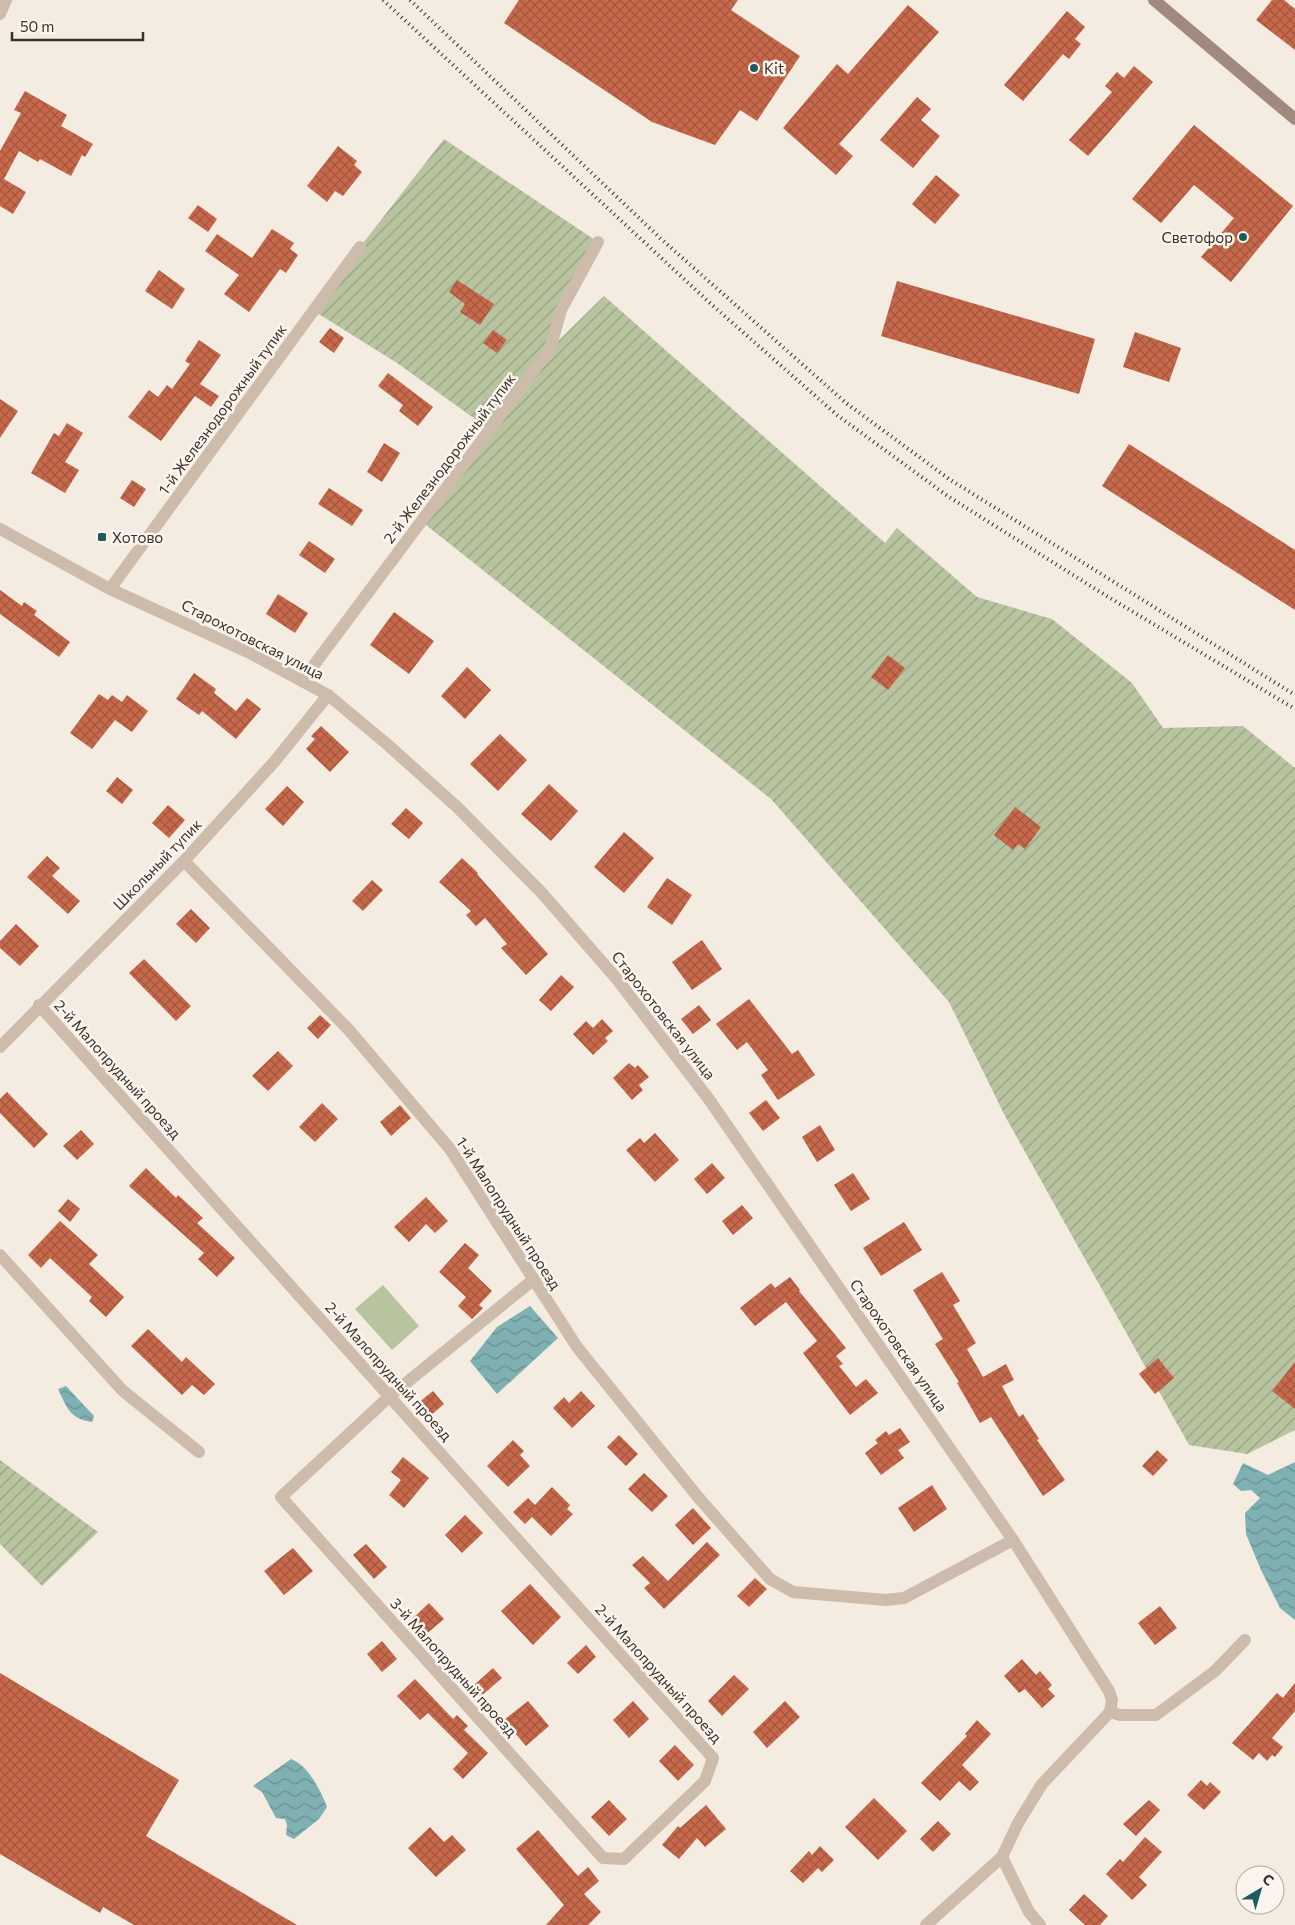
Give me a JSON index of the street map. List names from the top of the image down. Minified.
{"streets":{"street":["1-й Железнодорожный тупик","2-й Железнодорожный тупик","Старохотовская улица","Школьный тупик","2-й Малопрудный проезд","1-й Малопрудный проезд","3-й Малопрудный проезд"]},"crossings":[["1-й Железнодорожный тупик","Старохотовская улица"],["2-й Железнодорожный тупик","Старохотовская улица"],["Старохотовская улица","Школьный тупик"],["Старохотовская улица","1-й Малопрудный проезд"],["Школьный тупик","2-й Малопрудный проезд"],["Школьный тупик","1-й Малопрудный проезд"],["2-й Малопрудный проезд","3-й Малопрудный проезд"]],"places":{"other":["Kit","Светофор"],"transit":["Хотово"]},"scale_bar":"50 m","north":"top right"}
